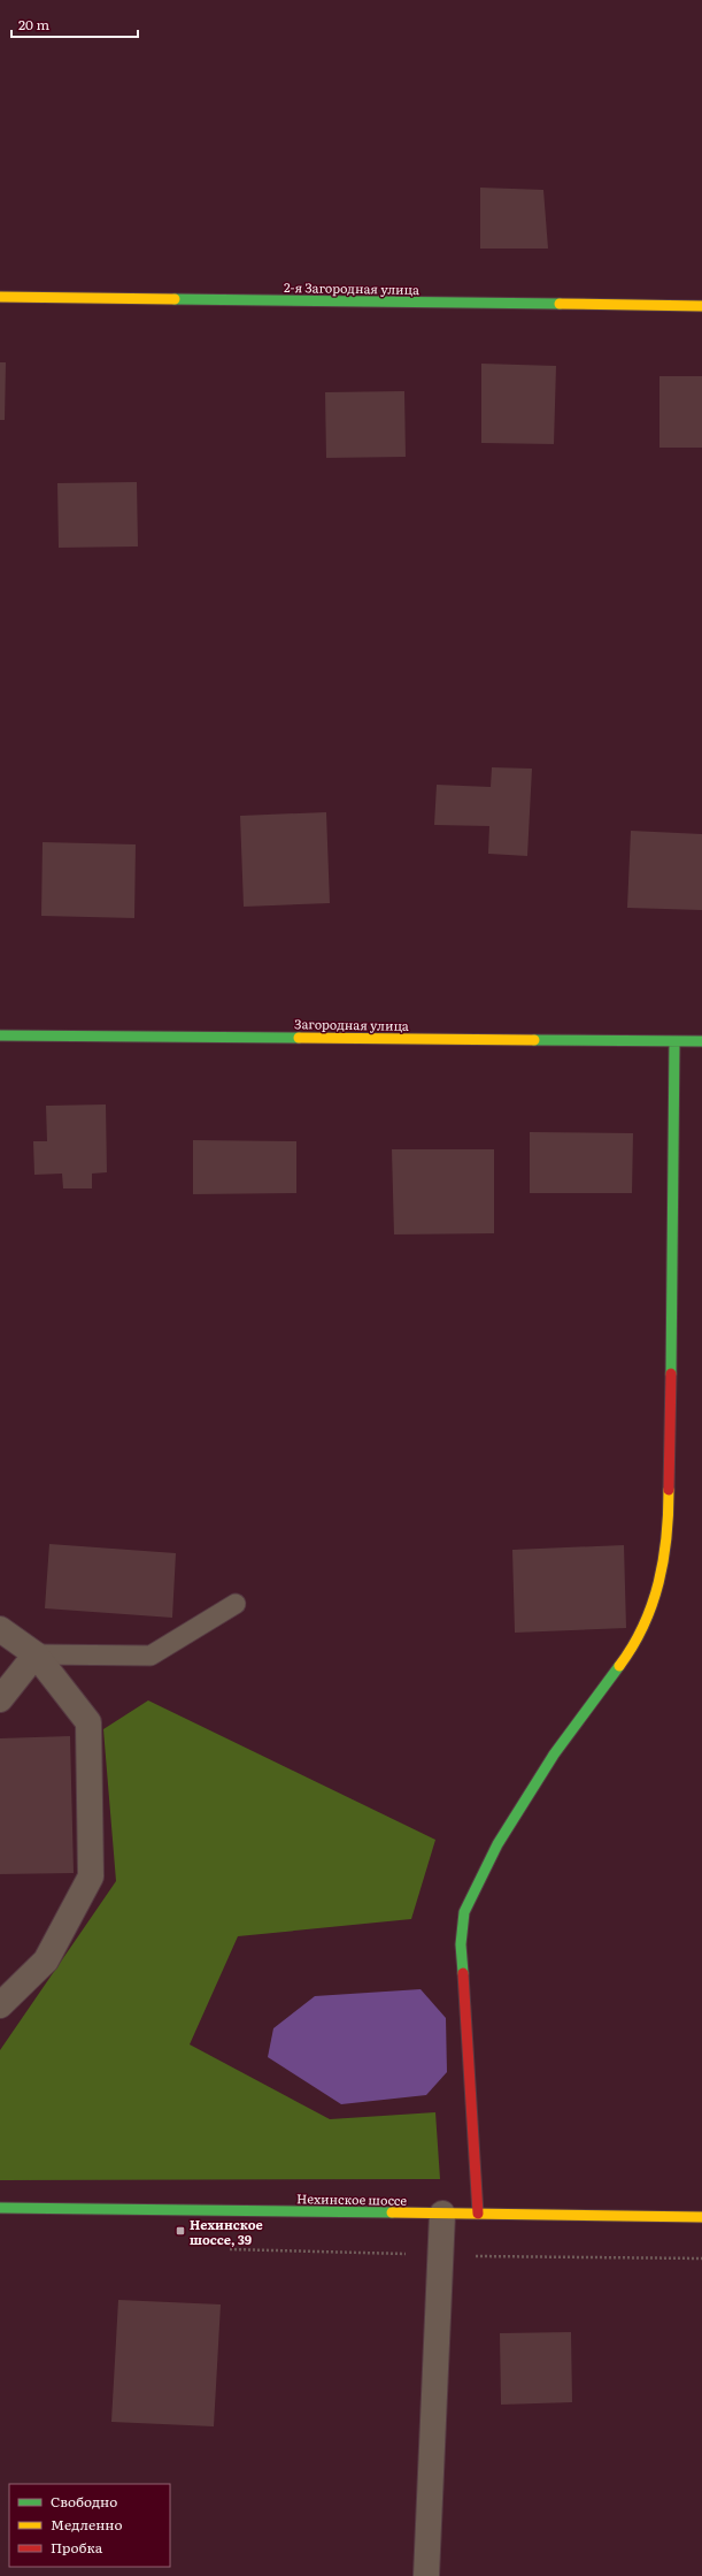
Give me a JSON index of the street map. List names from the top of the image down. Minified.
{"streets":{"street":["2-я Загородная улица","Загородная улица","Нехинское шоссе"]},"places":{"transit":["Нехинское шоссе, 39"]},"legend":["Свободно","Медленно","Пробка"],"scale_bar":"20 m"}
